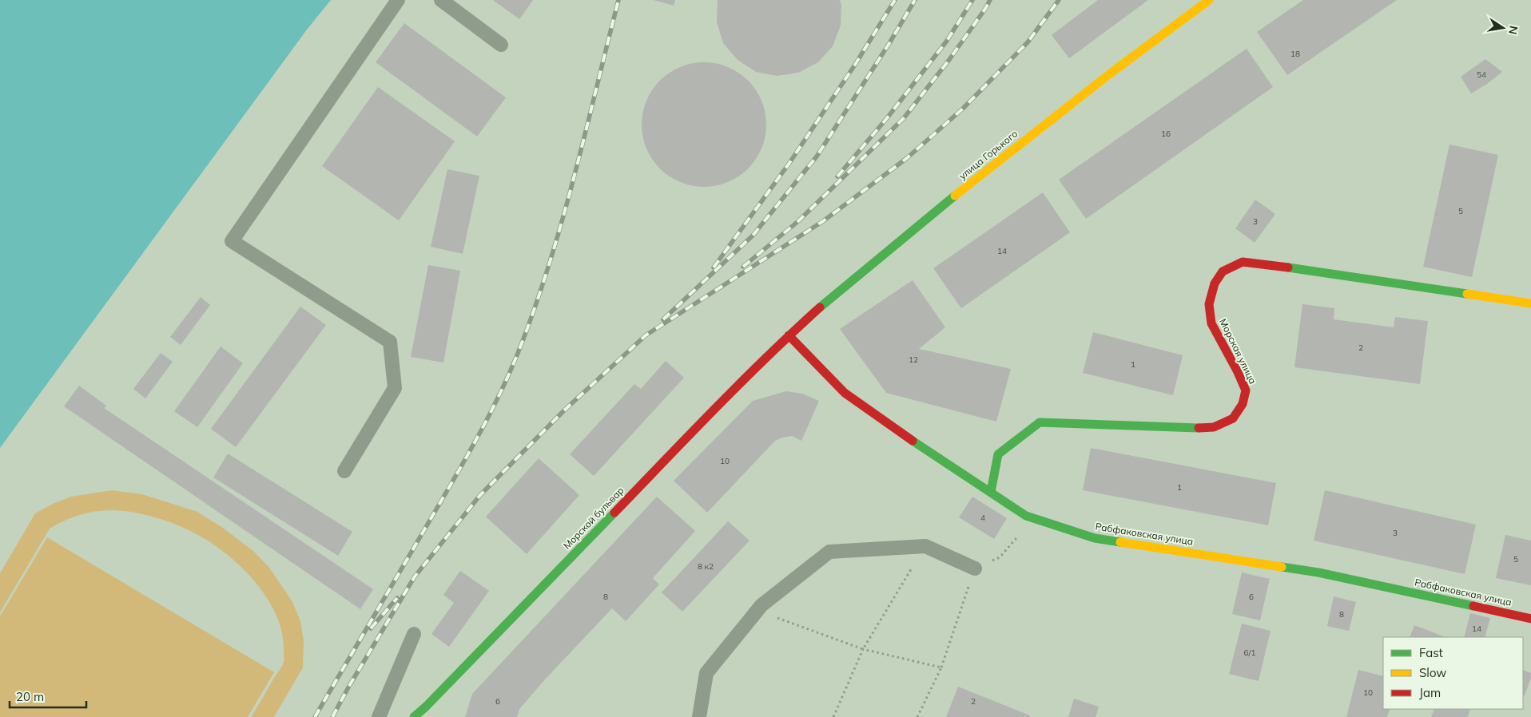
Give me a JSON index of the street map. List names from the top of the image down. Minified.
{"streets":{"street":["улица Горького","Морская улица","Морской бульвар","Рабфаковская улица"]},"crossings":[["улица Горького","Морской бульвар"],["улица Горького","Рабфаковская улица"],["Морская улица","Рабфаковская улица"],["Морской бульвар","Рабфаковская улица"]],"house_numbers":["18","54","16","5","3","14","2","12","1","10","1","4","3","5","8 к2","8","6","8","14","6/1","10","6","2"],"legend":["Fast","Slow","Jam"],"scale_bar":"20 m","north":"right"}
